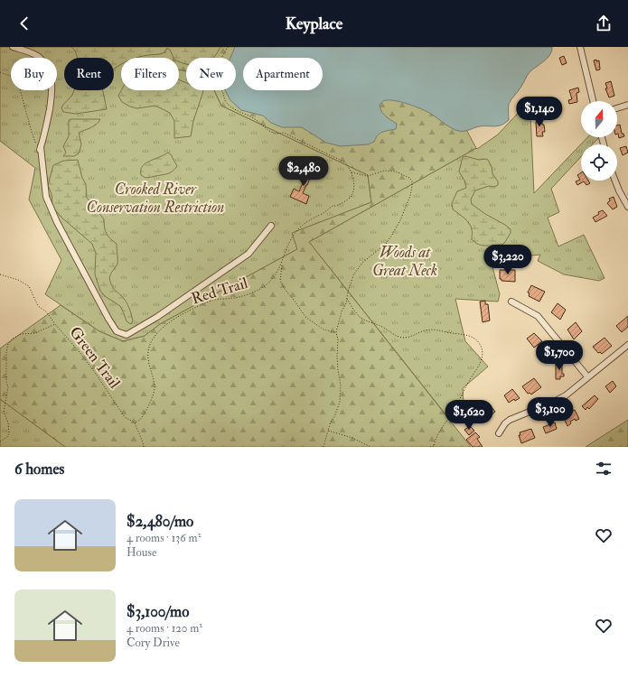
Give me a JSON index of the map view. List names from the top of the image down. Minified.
{"streets":{"path":["Red Trail","Green Trail"]},"crossings":[["Red Trail","Green Trail"]],"parks":["Crooked River Conservation Restriction","Woods at Great Neck"],"north":"top","page":{"header":"Keyplace","chip":["Buy","Rent","Filters","New","Apartment"],"price":["$1,140","$2,480","$3,220","$1,700","$3,100","$1,620"],"heading":"6 homes","list":[{"name":"$2,480/mo","note":"4 rooms · 136 m² · House"},{"name":"$3,100/mo","note":"4 rooms · 120 m² · Cory Drive"}]}}
